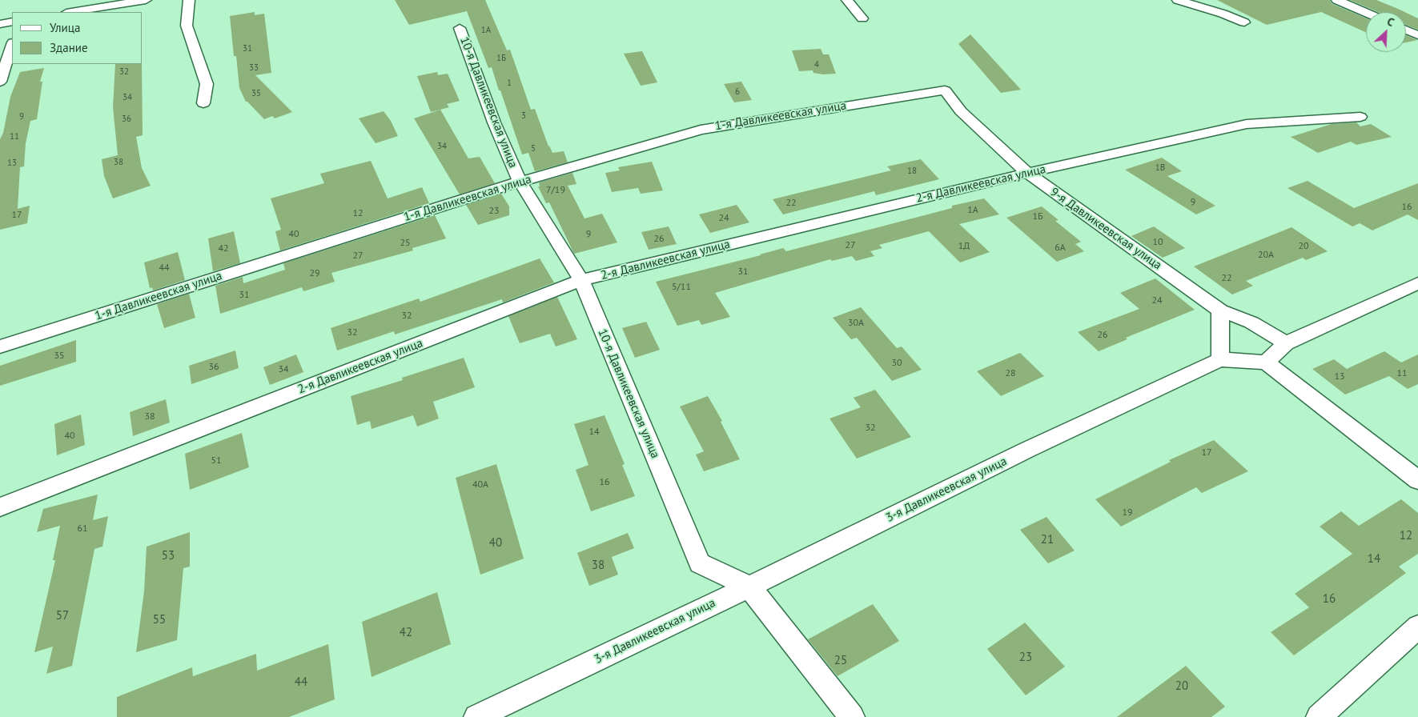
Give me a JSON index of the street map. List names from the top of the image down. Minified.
{"streets":{"street":["10-я Давликеевская улица","1-я Давликеевская улица","2-я Давликеевская улица","9-я Давликеевская улица","3-я Давликеевская улица"]},"crossings":[["10-я Давликеевская улица","1-я Давликеевская улица"],["10-я Давликеевская улица","2-я Давликеевская улица"],["10-я Давликеевская улица","3-я Давликеевская улица"],["1-я Давликеевская улица","9-я Давликеевская улица"],["2-я Давликеевская улица","9-я Давликеевская улица"]],"house_numbers":["1А","31","1Б","4","33","32","1","6","35","34","3","9","36","11","34","5","38","13","1В","18","7/19","9","22","16","1А","23","12","17","1Б","24","40","9","26","10","25","27","1Д","20","6А","42","20А","27","44","31","29","22","5/11","31","24","32","30А","32","26","35","30","36","34","28","11","13","38","32","14","40","17","51","16","40А","19","61","12","21","40","53","14","38","16","57","55","42","23","25","44","20"],"legend":["Улица","Здание"],"north":"top right"}
